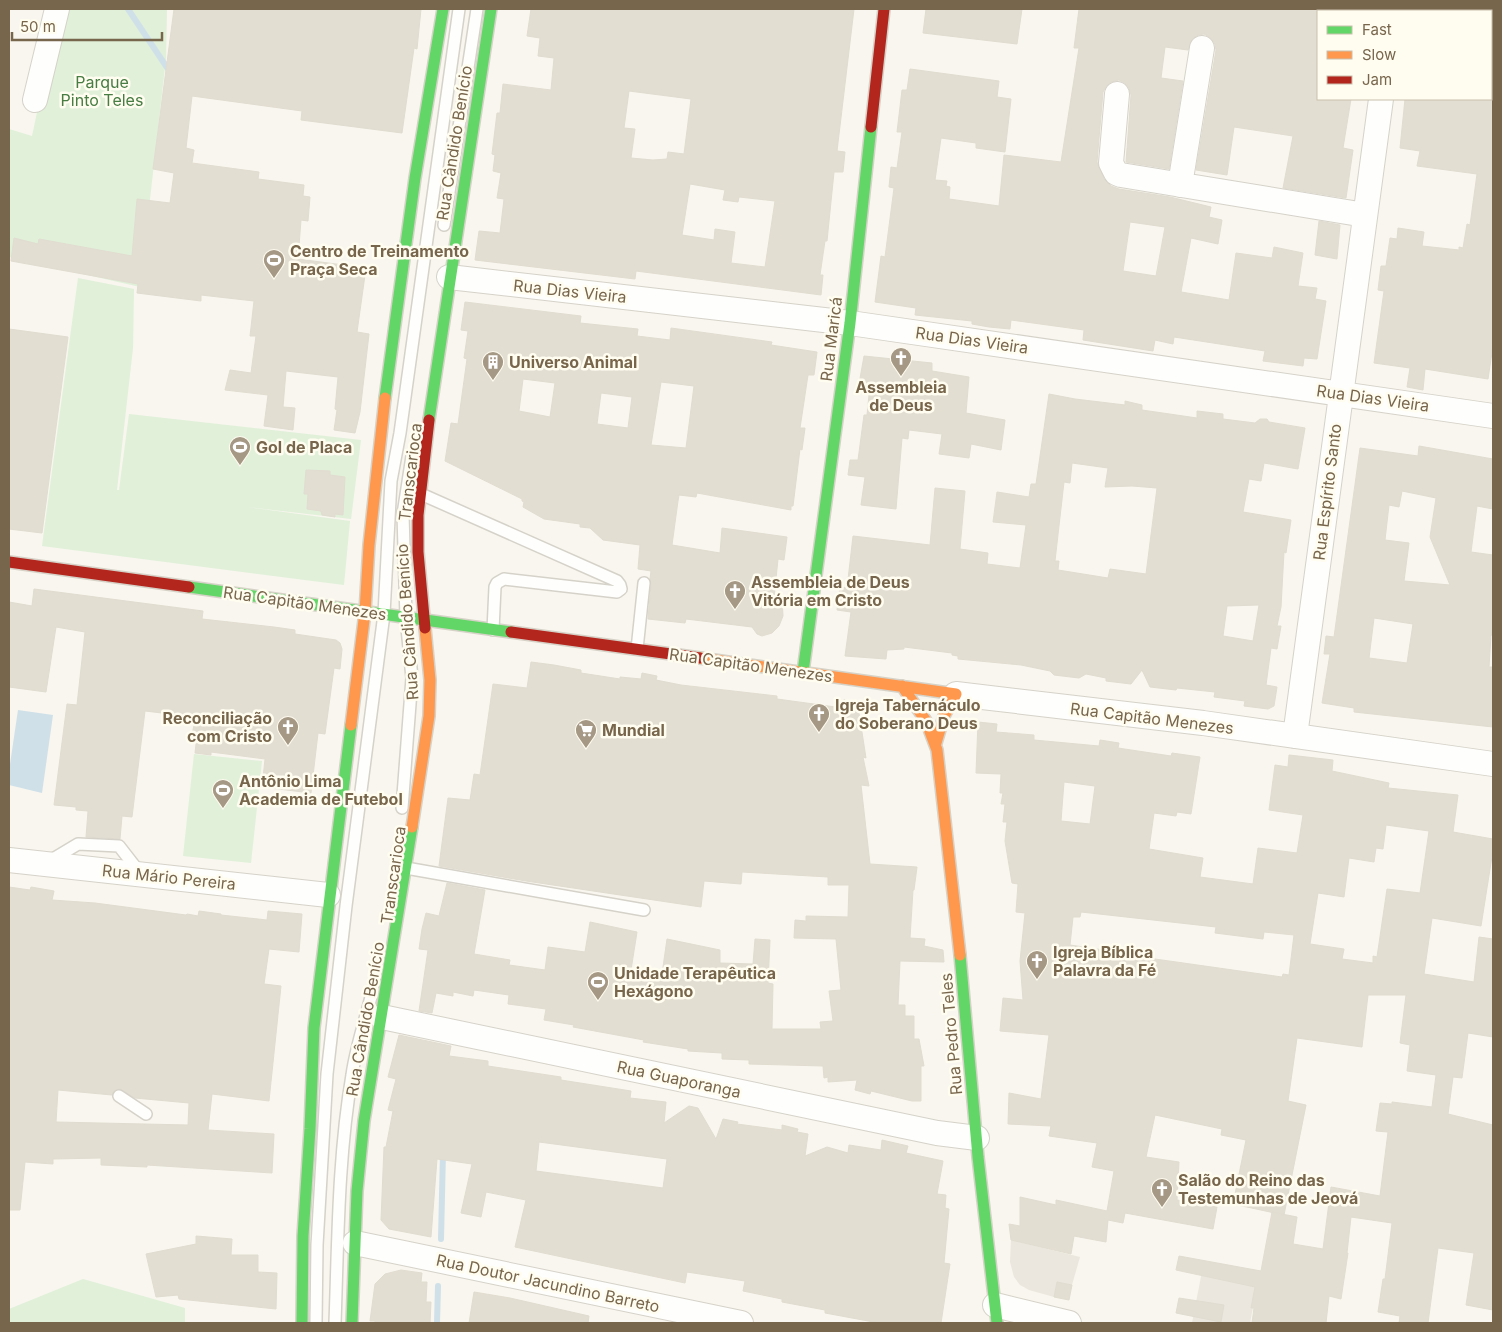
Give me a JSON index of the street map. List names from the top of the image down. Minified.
{"streets":{"main road":["Rua Cândido Benício","Rua Maricá","Rua Capitão Menezes","Rua Pedro Teles"],"street":["Rua Dias Vieira","Rua Espírito Santo","Rua Mário Pereira","Rua Guaporanga","Rua Doutor Jacundino Barreto"],"lane":["Transcarioca"]},"crossings":[["Rua Cândido Benício","Rua Dias Vieira"],["Rua Cândido Benício","Rua Capitão Menezes"],["Rua Cândido Benício","Rua Mário Pereira"],["Rua Cândido Benício","Rua Guaporanga"],["Rua Cândido Benício","Rua Doutor Jacundino Barreto"],["Rua Dias Vieira","Rua Maricá"],["Rua Dias Vieira","Rua Espírito Santo"],["Rua Maricá","Rua Capitão Menezes"],["Transcarioca","Rua Capitão Menezes"],["Rua Espírito Santo","Rua Capitão Menezes"],["Rua Capitão Menezes","Rua Pedro Teles"],["Rua Pedro Teles","Rua Guaporanga"]],"parks":["Parque Pinto Teles"],"places":{"sports":["Centro de Treinamento Praça Seca","Gol de Placa","Antônio Lima Academia de Futebol","Unidade Terapêutica Hexágono"],"church":["Assembleia de Deus","Assembleia de Deus Vitória em Cristo","Igreja Tabernáculo do Soberano Deus","Reconciliação com Cristo","Igreja Bíblica Palavra da Fé","Salão do Reino das Testemunhas de Jeová"],"building":["Universo Animal"],"supermarket":["Mundial"]},"legend":["Fast","Slow","Jam"],"scale_bar":"50 m"}
